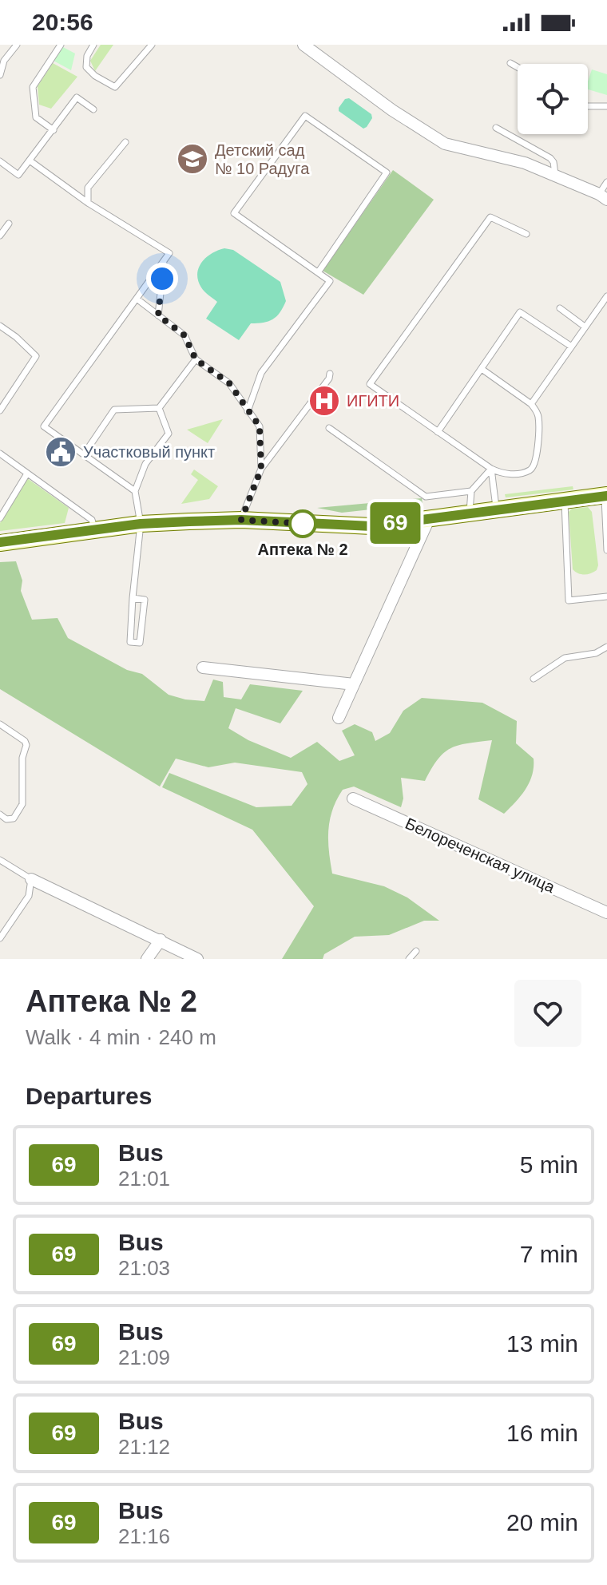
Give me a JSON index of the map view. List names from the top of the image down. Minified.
{"streets":{"street":["Белореченская улица"]},"places":{"school or university":["Детский сад № 10 Радуга"],"hospital":["ИГИТИ"],"public building":["Участковый пункт"],"other":["Аптека № 2"]},"lines":["bus line 69"],"page":{"status":"20:56","on_map":"69","heading":[["Аптека № 2","Walk · 4 min · 240 m"],"Departures"],"list":[{"mark":"69","name":"Bus","note":"21:01","value":"5 min"},{"mark":"69","name":"Bus","note":"21:03","value":"7 min"},{"mark":"69","name":"Bus","note":"21:09","value":"13 min"},{"mark":"69","name":"Bus","note":"21:12","value":"16 min"},{"mark":"69","name":"Bus","note":"21:16","value":"20 min"}]}}
